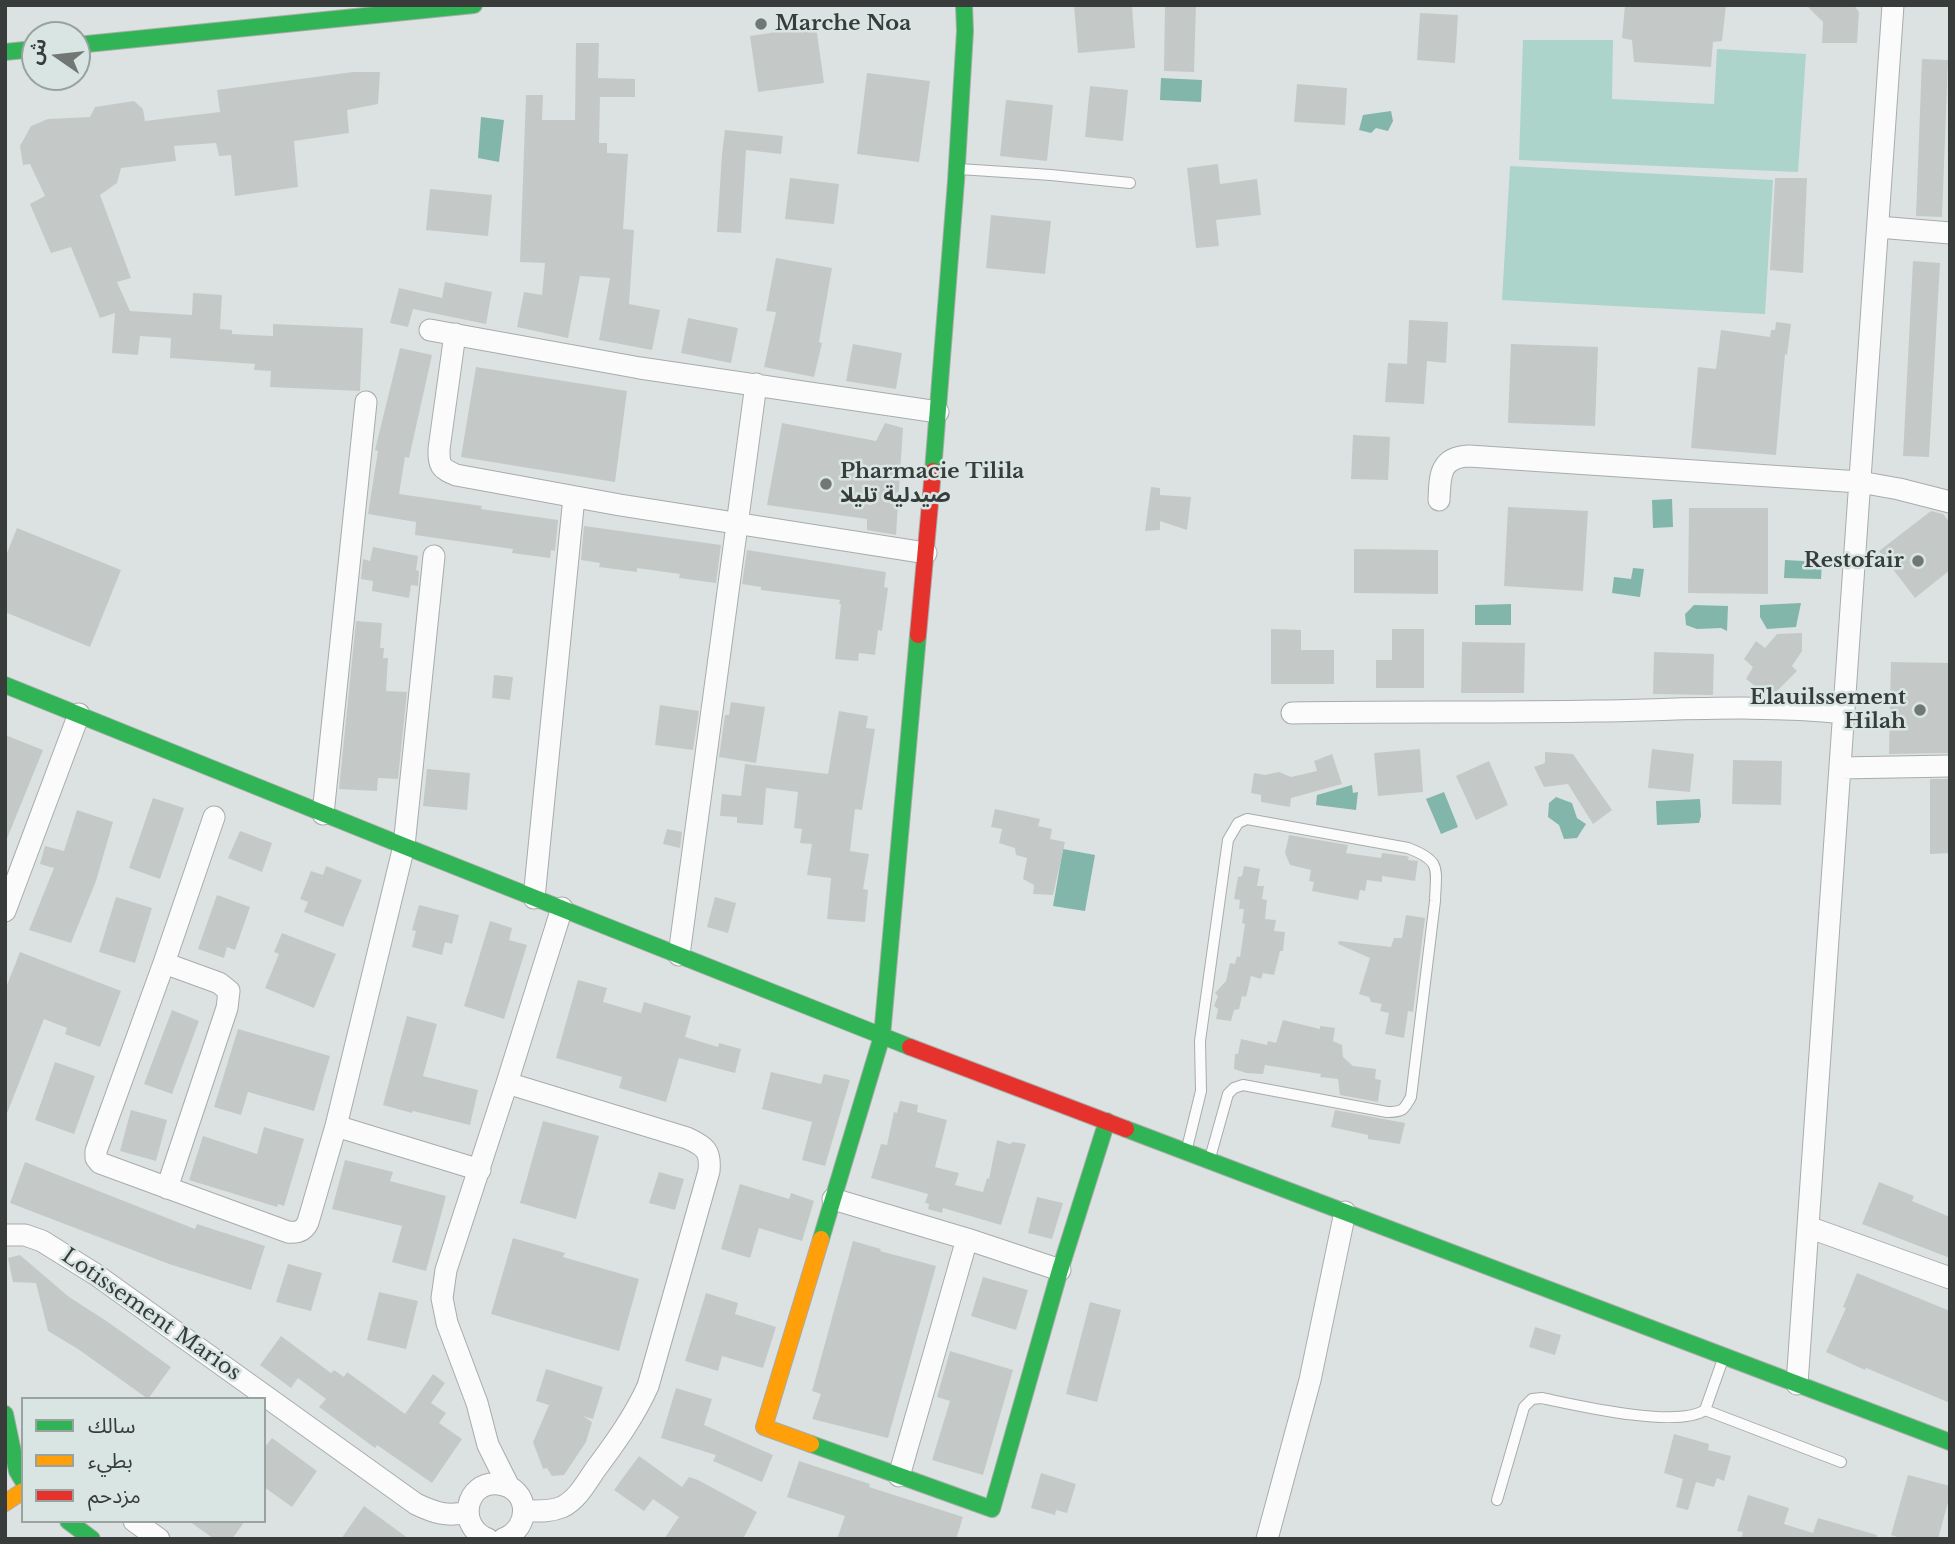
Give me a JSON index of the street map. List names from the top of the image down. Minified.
{"streets":{"street":["Lotissement Marios"]},"places":["Marche Noa","Pharmacie Tilila صيدلية تليلا","Restofair","Elauilssement Hilah"],"legend":["سالك","بطيء","مزدحم"],"north":"left"}
